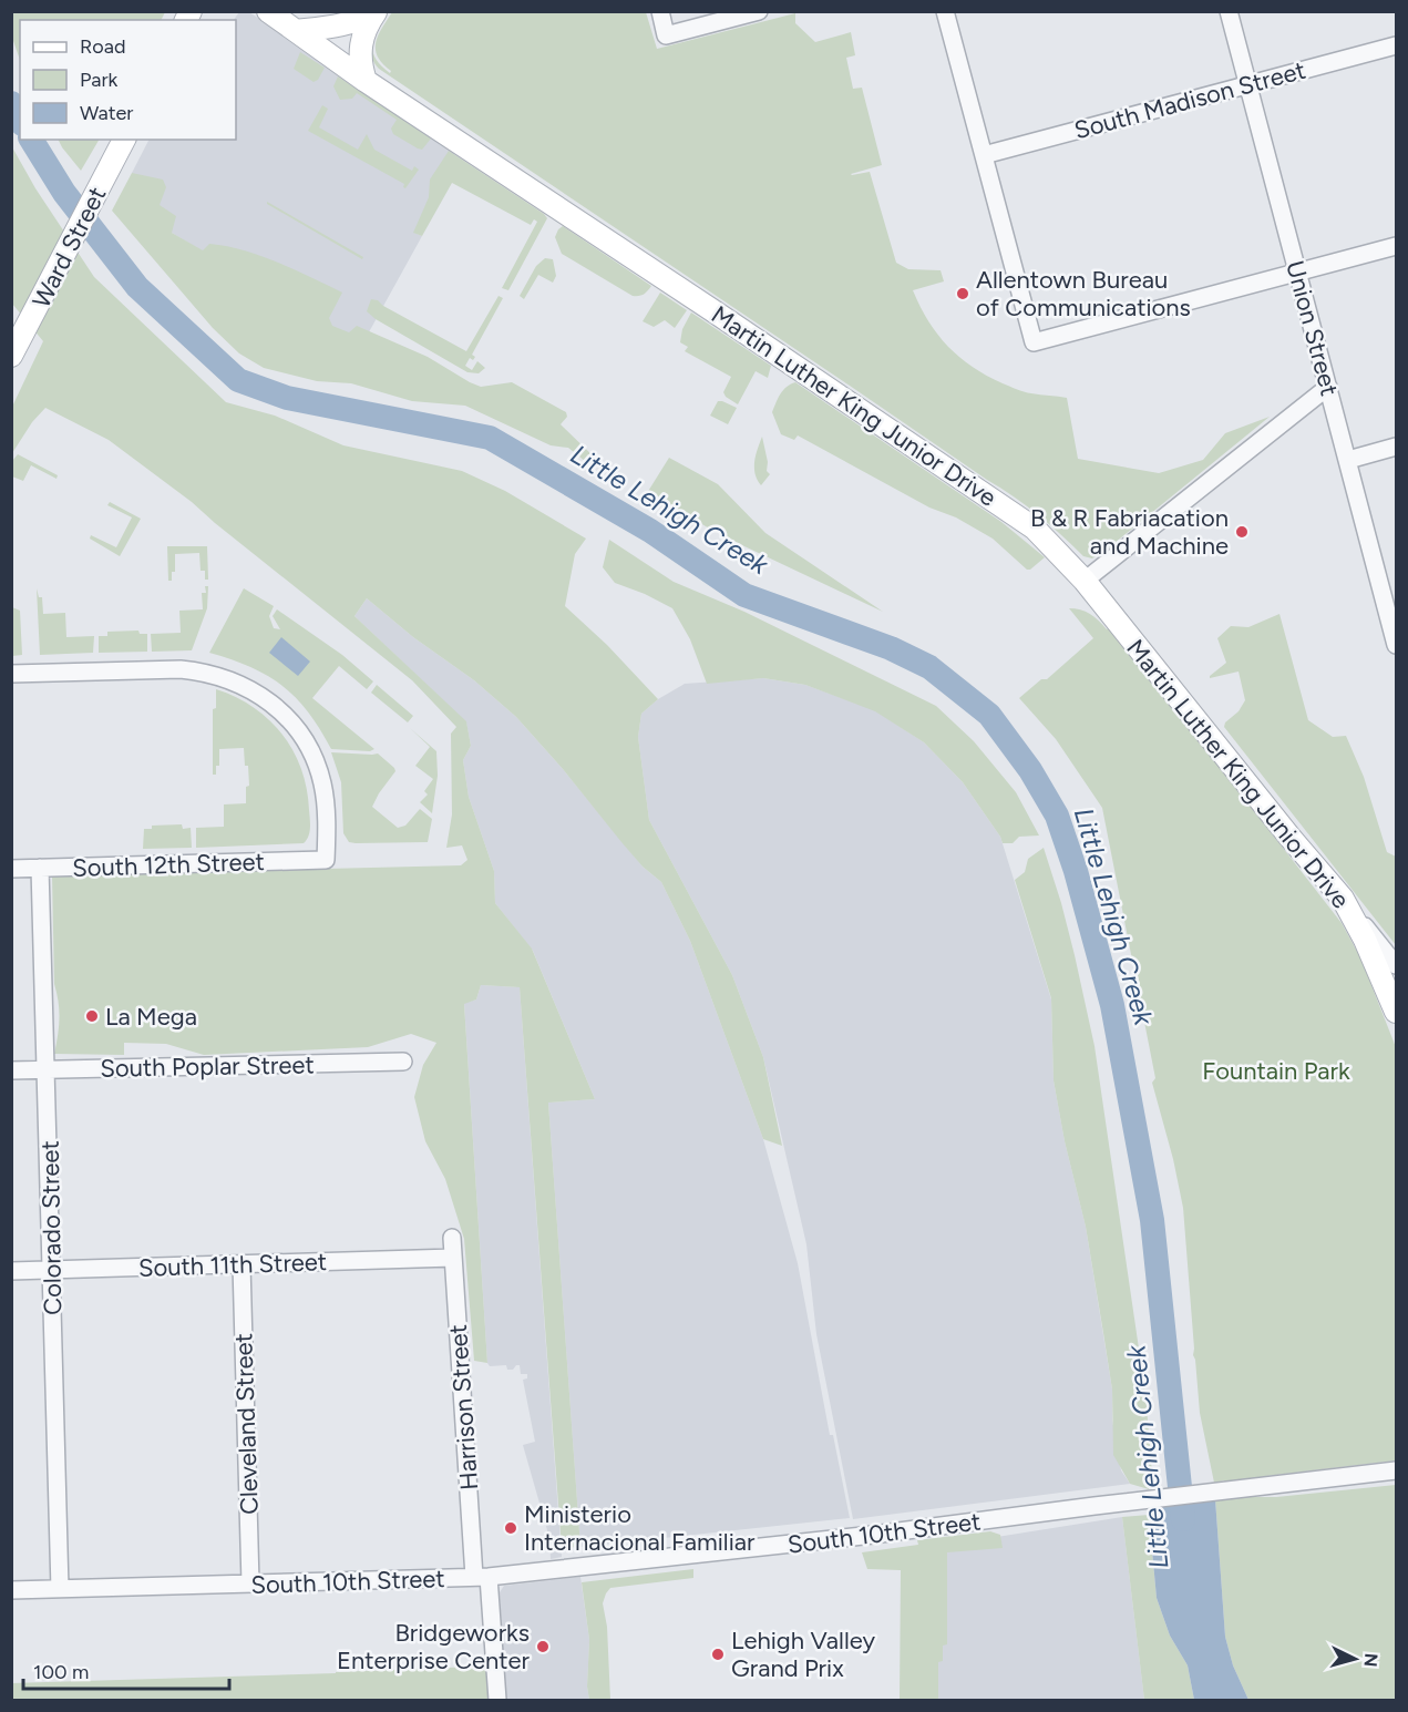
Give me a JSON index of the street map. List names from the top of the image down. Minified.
{"streets":{"main road":["Ward Street","Martin Luther King Junior Drive"],"street":["South Madison Street","Union Street","South 12th Street","South Poplar Street","Colorado Street","South 11th Street","Harrison Street","Cleveland Street","South 10th Street"]},"crossings":[["South Madison Street","Union Street"],["South 12th Street","Colorado Street"],["South Poplar Street","Colorado Street"],["Colorado Street","South 11th Street"],["Colorado Street","South 10th Street"],["South 11th Street","Harrison Street"],["South 11th Street","Cleveland Street"],["Harrison Street","South 10th Street"],["Cleveland Street","South 10th Street"]],"water":["Little Lehigh Creek"],"parks":["Fountain Park"],"places":["Allentown Bureau of Communications","B & R Fabriacation and Machine","La Mega","Ministerio Internacional Familiar","Bridgeworks Enterprise Center","Lehigh Valley Grand Prix"],"legend":["Road","Park","Water"],"scale_bar":"100 m","north":"right"}
